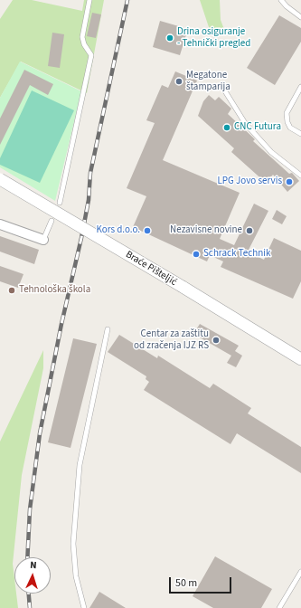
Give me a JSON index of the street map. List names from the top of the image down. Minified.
{"streets":{"street":["Braće Pišteljić"]},"places":["Drina osiguranje - Tehnički pregled","Megatone štamparija","CNC Futura","LPG Jovo servis","Kors d.o.o.","Nezavisne novine","Schrack Technik","Tehnološka škola","Centar za zaštitu od zračenja IJZ RS"],"scale_bar":"50 m","north":"top"}
